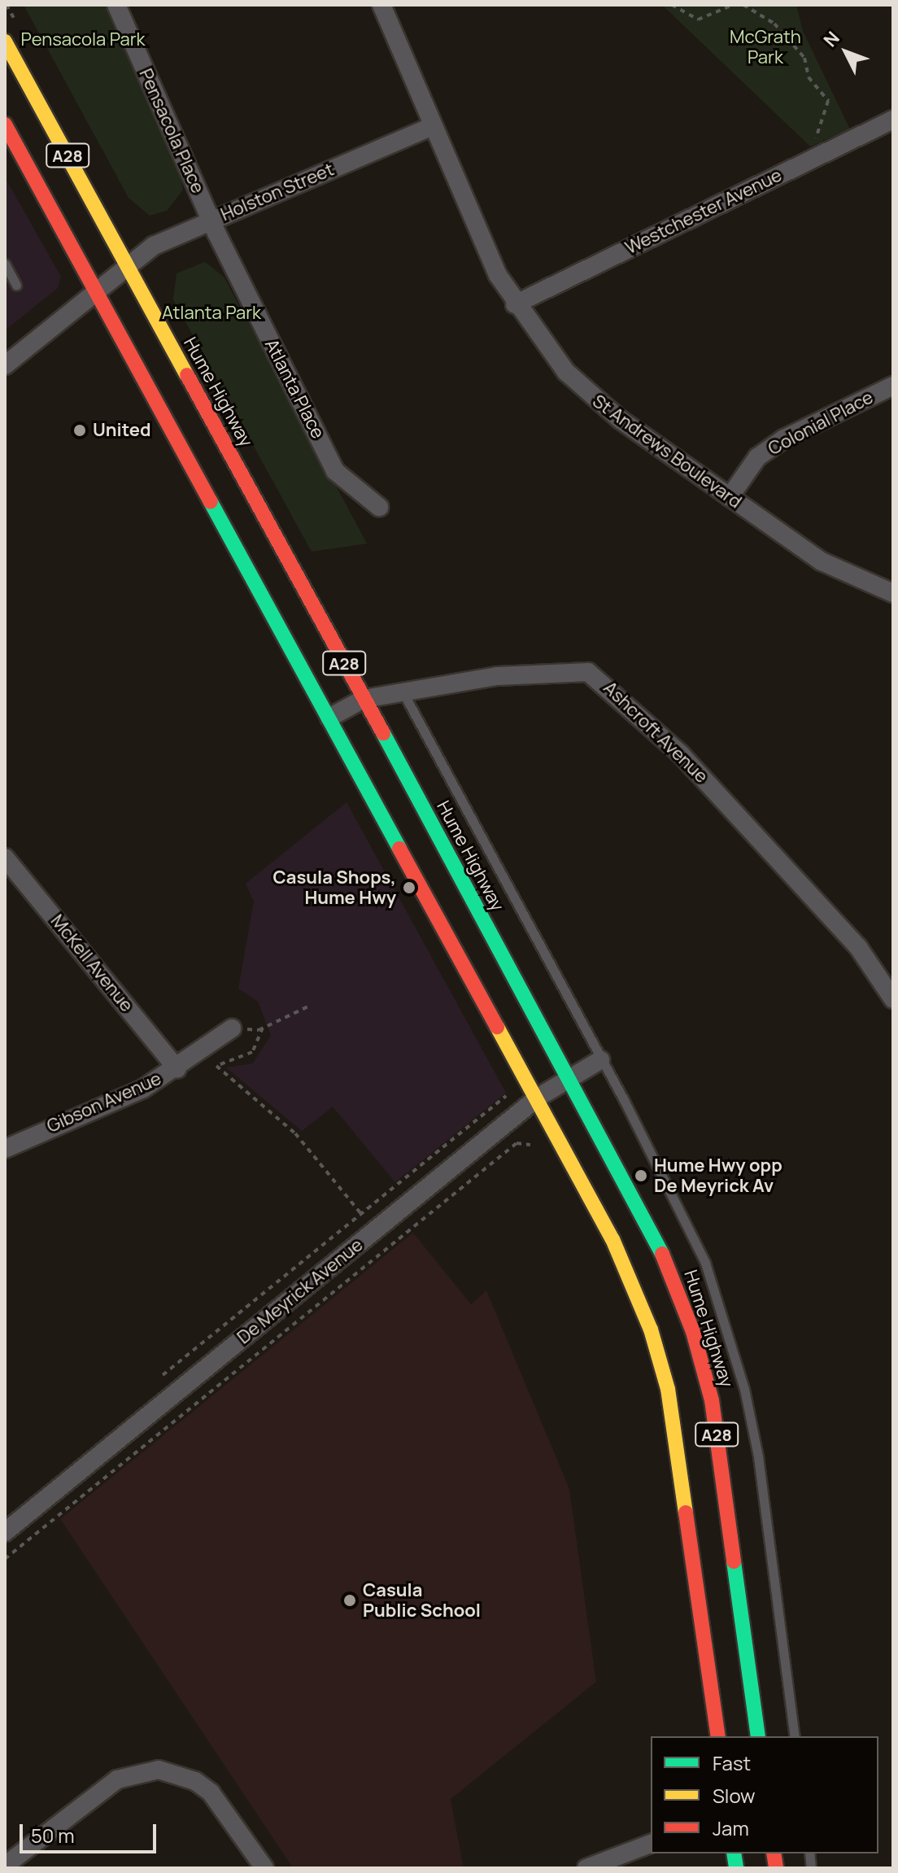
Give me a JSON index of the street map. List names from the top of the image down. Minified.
{"streets":{"highway":["A28","Hume Highway"],"street":["Pensacola Place","Holston Street","Westchester Avenue","Atlanta Place","Colonial Place","St Andrews Boulevard","Ashcroft Avenue","McKell Avenue","Gibson Avenue","De Meyrick Avenue"]},"crossings":[["Pensacola Place","Holston Street"],["Pensacola Place","Atlanta Place"],["A28","Holston Street"],["A28","Ashcroft Avenue"],["A28","De Meyrick Avenue"],["Holston Street","Atlanta Place"],["Holston Street","Hume Highway"],["Holston Street","St Andrews Boulevard"],["Westchester Avenue","St Andrews Boulevard"],["Hume Highway","Ashcroft Avenue"],["Hume Highway","De Meyrick Avenue"],["Colonial Place","St Andrews Boulevard"],["McKell Avenue","Gibson Avenue"]],"parks":["McGrath Park","Pensacola Park","Atlanta Park"],"places":["United","Casula Shops, Hume Hwy","Hume Hwy opp De Meyrick Av","Casula Public School"],"legend":["Fast","Slow","Jam"],"scale_bar":"50 m","north":"top left"}
